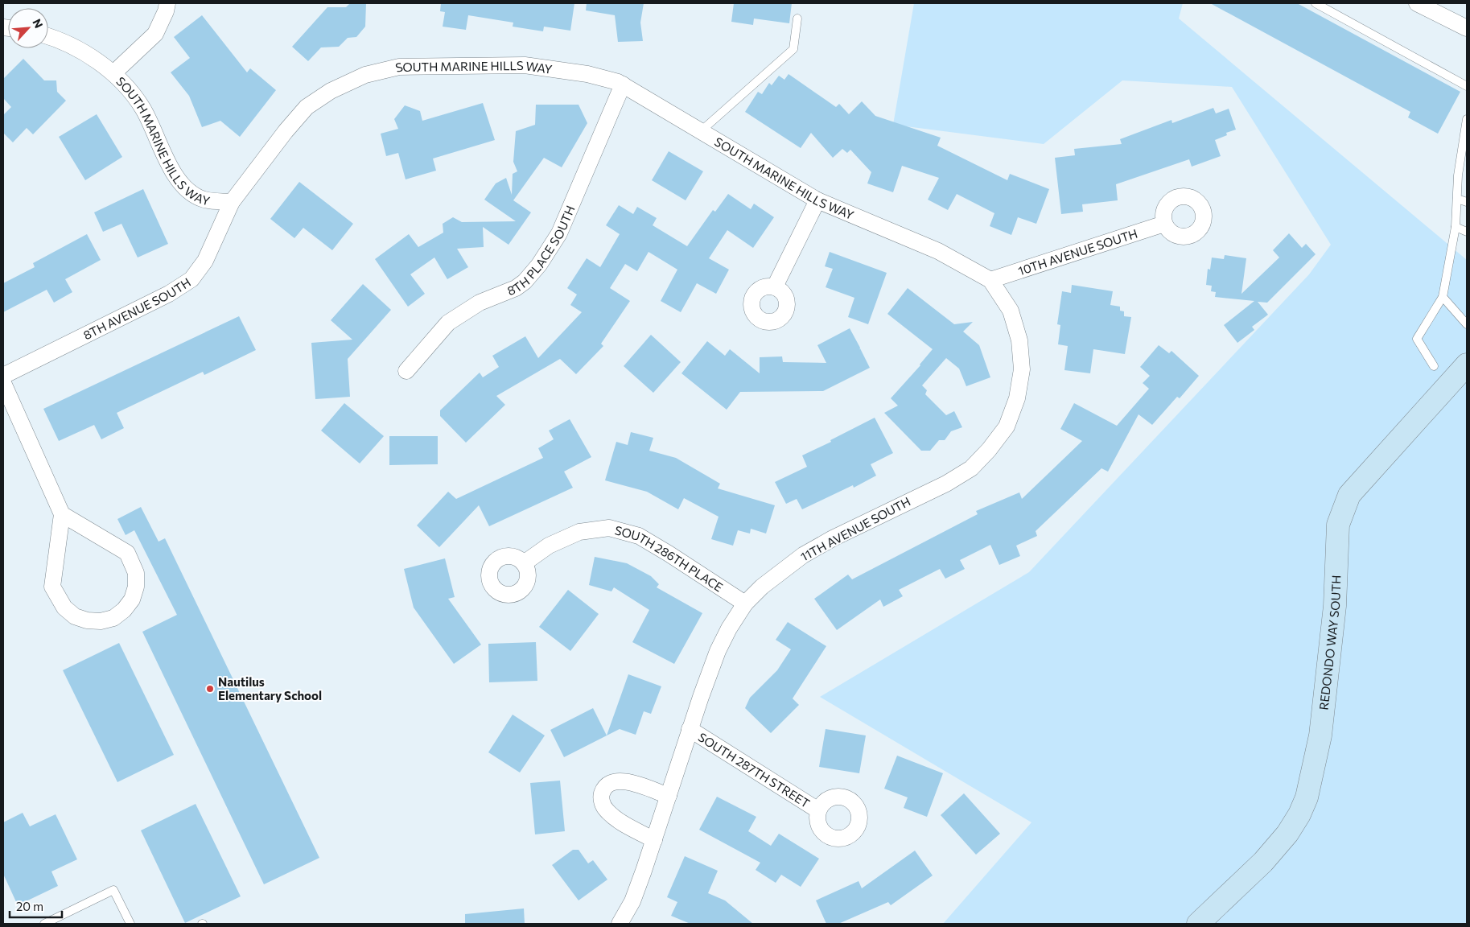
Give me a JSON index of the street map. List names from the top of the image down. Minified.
{"streets":{"street":["SOUTH MARINE HILLS WAY","8TH PLACE SOUTH","10TH AVENUE SOUTH","8TH AVENUE SOUTH","11TH AVENUE SOUTH","SOUTH 286TH PLACE","REDONDO WAY SOUTH","SOUTH 287TH STREET"]},"crossings":[["SOUTH MARINE HILLS WAY","8TH PLACE SOUTH"],["SOUTH MARINE HILLS WAY","10TH AVENUE SOUTH"],["SOUTH MARINE HILLS WAY","8TH AVENUE SOUTH"],["SOUTH MARINE HILLS WAY","11TH AVENUE SOUTH"],["10TH AVENUE SOUTH","11TH AVENUE SOUTH"],["11TH AVENUE SOUTH","SOUTH 286TH PLACE"],["11TH AVENUE SOUTH","SOUTH 287TH STREET"]],"places":["Nautilus Elementary School"],"scale_bar":"20 m","north":"top right"}
